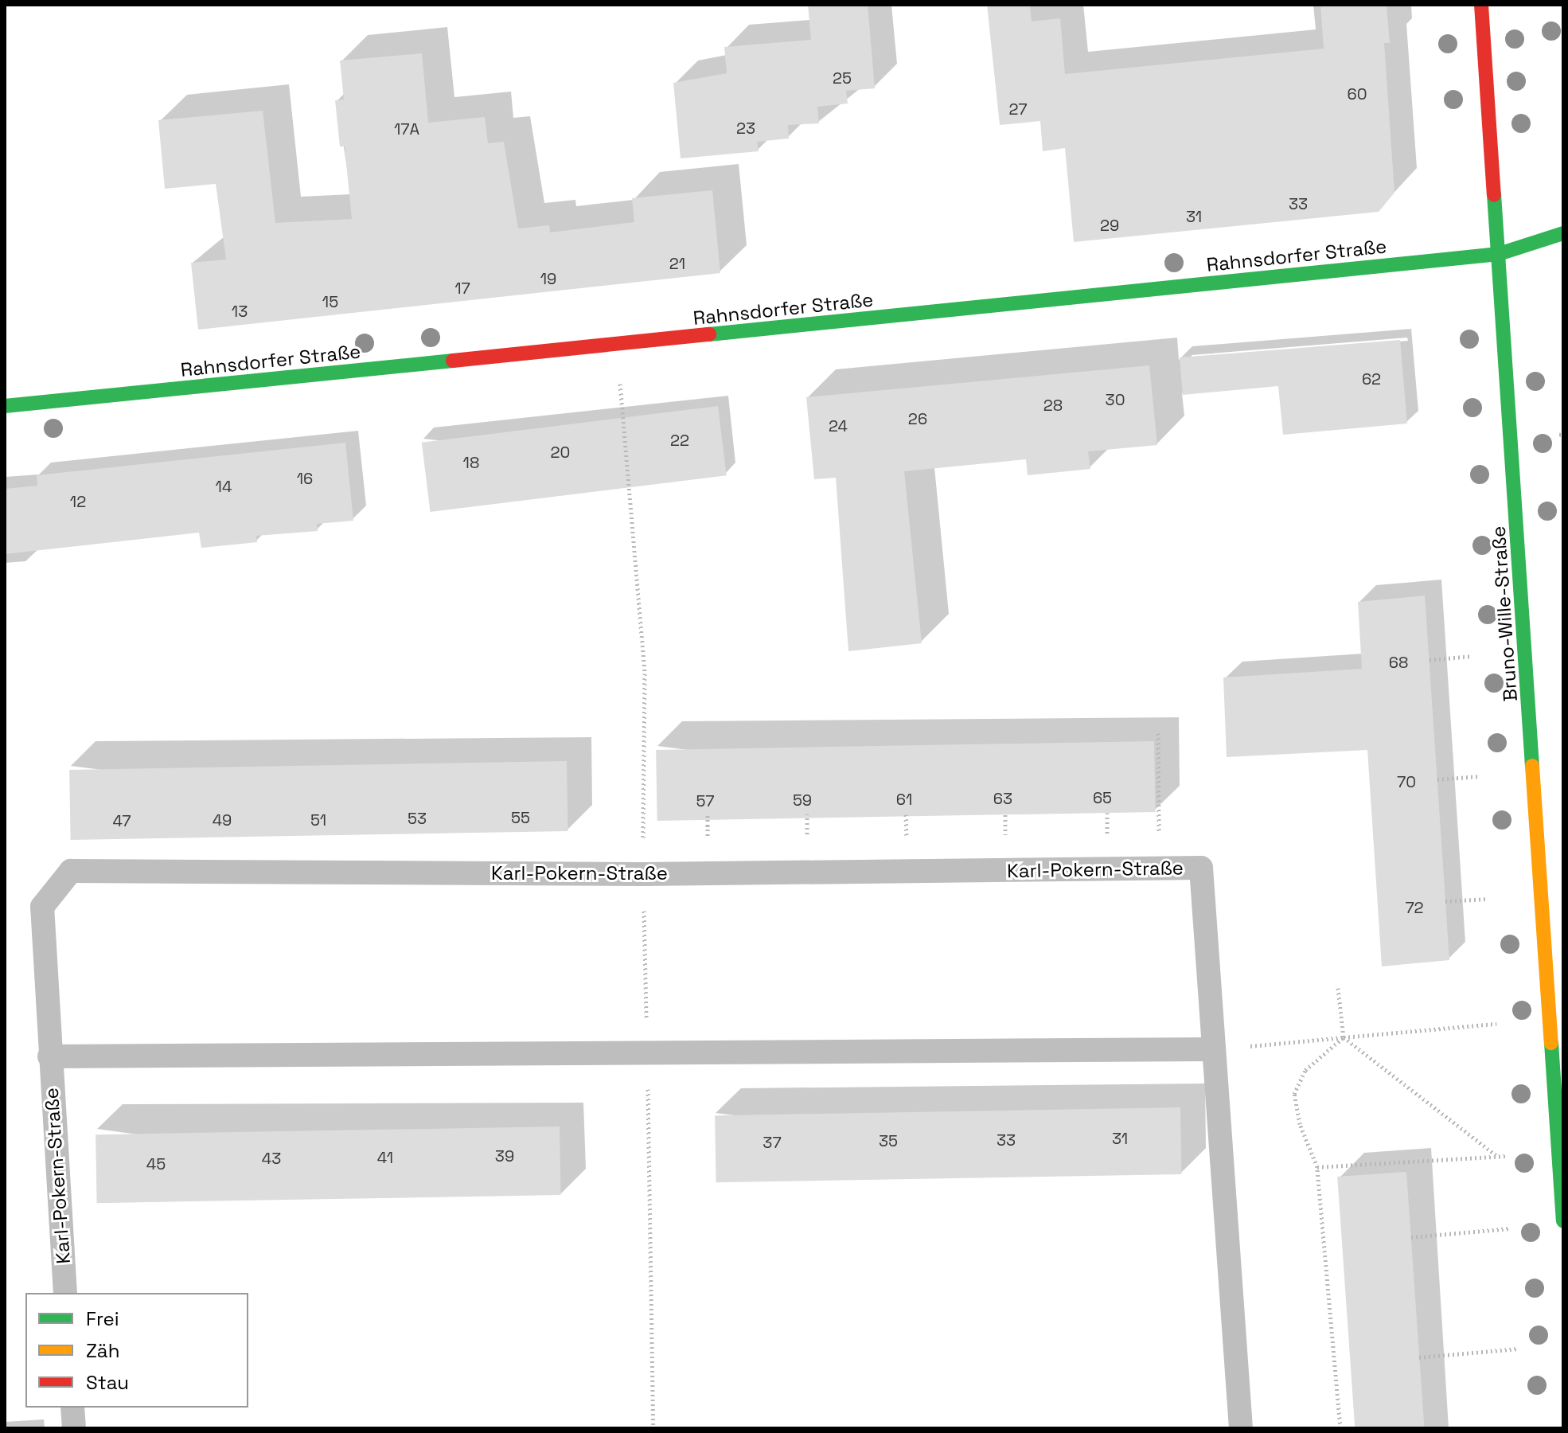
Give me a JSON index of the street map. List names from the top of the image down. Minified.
{"streets":{"street":["Rahnsdorfer Straße","Bruno-Wille-Straße"],"lane":["Karl-Pokern-Straße"]},"crossings":[["Rahnsdorfer Straße","Bruno-Wille-Straße"]],"house_numbers":["25","60","27","23","17A","33","31","29","21","19","17","15","13","62","30","28","26","24","22","20","18","16","14","12","68","70","65","63","61","59","57","55","53","49","51","47","72","31","33","35","37","39","41","43","45"],"legend":["Frei","Zäh","Stau"]}
